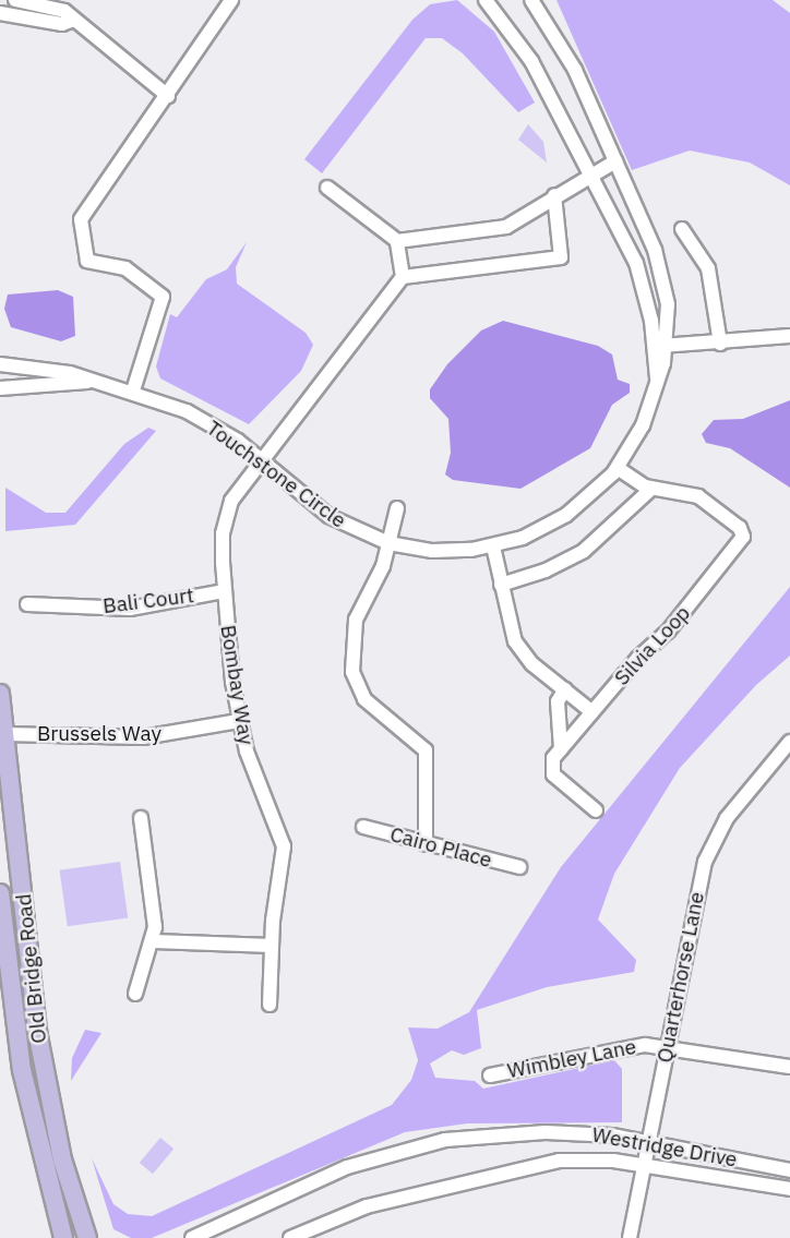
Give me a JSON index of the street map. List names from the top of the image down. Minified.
{"streets":{"main road":["Old Bridge Road"],"street":["Touchstone Circle","Bali Court","Silvia Loop","Bombay Way","Brussels Way","Cairo Place","Quarterhorse Lane","Wimbley Lane","Westridge Drive"]},"crossings":[["Touchstone Circle","Silvia Loop"],["Touchstone Circle","Bombay Way"],["Bali Court","Bombay Way"],["Bombay Way","Brussels Way"],["Brussels Way","Old Bridge Road"],["Quarterhorse Lane","Wimbley Lane"],["Quarterhorse Lane","Westridge Drive"]]}
